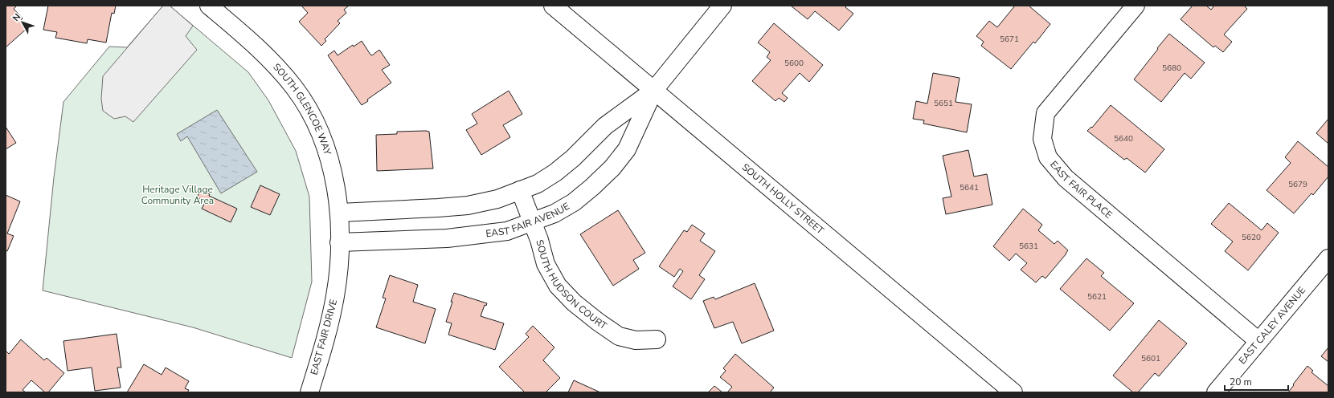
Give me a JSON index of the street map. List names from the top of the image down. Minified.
{"streets":{"street":["SOUTH GLENCOE WAY","EAST FAIR PLACE","SOUTH HOLLY STREET","EAST FAIR AVENUE","SOUTH HUDSON COURT","EAST CALEY AVENUE","EAST FAIR DRIVE"]},"crossings":[["SOUTH GLENCOE WAY","EAST FAIR AVENUE"],["SOUTH GLENCOE WAY","EAST FAIR DRIVE"],["EAST FAIR PLACE","EAST CALEY AVENUE"],["SOUTH HOLLY STREET","EAST FAIR AVENUE"],["EAST FAIR AVENUE","SOUTH HUDSON COURT"],["EAST FAIR AVENUE","EAST FAIR DRIVE"]],"parks":["Heritage Village Community Area"],"house_numbers":["5671","5600","5680","5651","5640","5679","5641","5620","5631","5621","5601"],"scale_bar":"20 m","north":"top left"}
